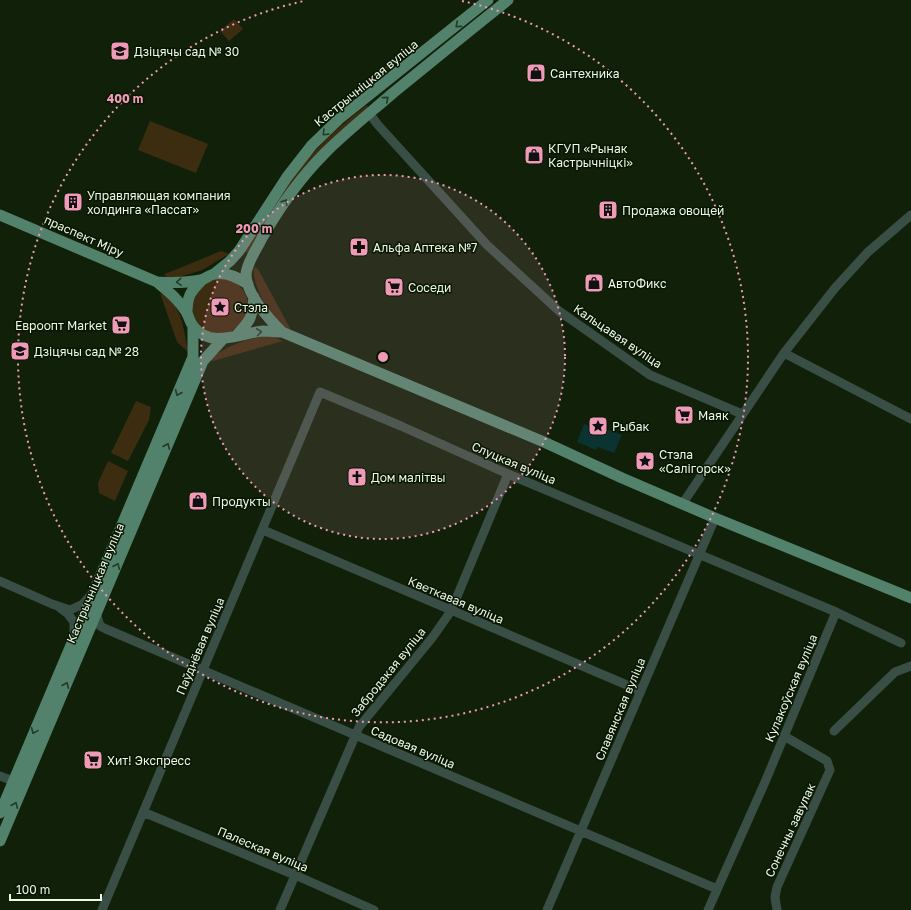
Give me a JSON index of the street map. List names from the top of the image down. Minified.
{"streets":{"main road":["Кастрычніцкая вуліца","праспект Міру"],"street":["Кальцавая вуліца","Слуцкая вуліца","Кветкавая вуліца","Паўднёвая вуліца","Забродзкая вуліца","Кулакоўская вуліца","Славянская вуліца","Садовая вуліца","Сонечны завулак","Палеская вуліца"]},"crossings":[["Кастрычніцкая вуліца","Кальцавая вуліца"],["Слуцкая вуліца","Паўднёвая вуліца"],["Слуцкая вуліца","Забродзкая вуліца"],["Слуцкая вуліца","Славянская вуліца"],["Кветкавая вуліца","Паўднёвая вуліца"],["Кветкавая вуліца","Забродзкая вуліца"],["Кветкавая вуліца","Славянская вуліца"],["Паўднёвая вуліца","Садовая вуліца"],["Паўднёвая вуліца","Палеская вуліца"],["Забродзкая вуліца","Садовая вуліца"],["Забродзкая вуліца","Палеская вуліца"],["Кулакоўская вуліца","Садовая вуліца"],["Кулакоўская вуліца","Сонечны завулак"],["Славянская вуліца","Садовая вуліца"]],"places":{"school or university":["Дзіцячы сад № 30","Дзіцячы сад № 28"],"shop":["Сантехника","КГУП «Рынак Кастрычніцкі»","АвтоФикс","Продукты"],"building":["Управляющая компания холдинга «Пассат»","Продажа овощей"],"pharmacy":["Альфа Аптека №7"],"supermarket":["Соседи","Евроопт Market","Маяк","Хит! Экспресс"],"place":["Стэла","Рыбак","Стэла «Салігорск»"],"church":["Дом малітвы"]},"scale_bar":"100 m","rings":["400 m","200 m"]}
